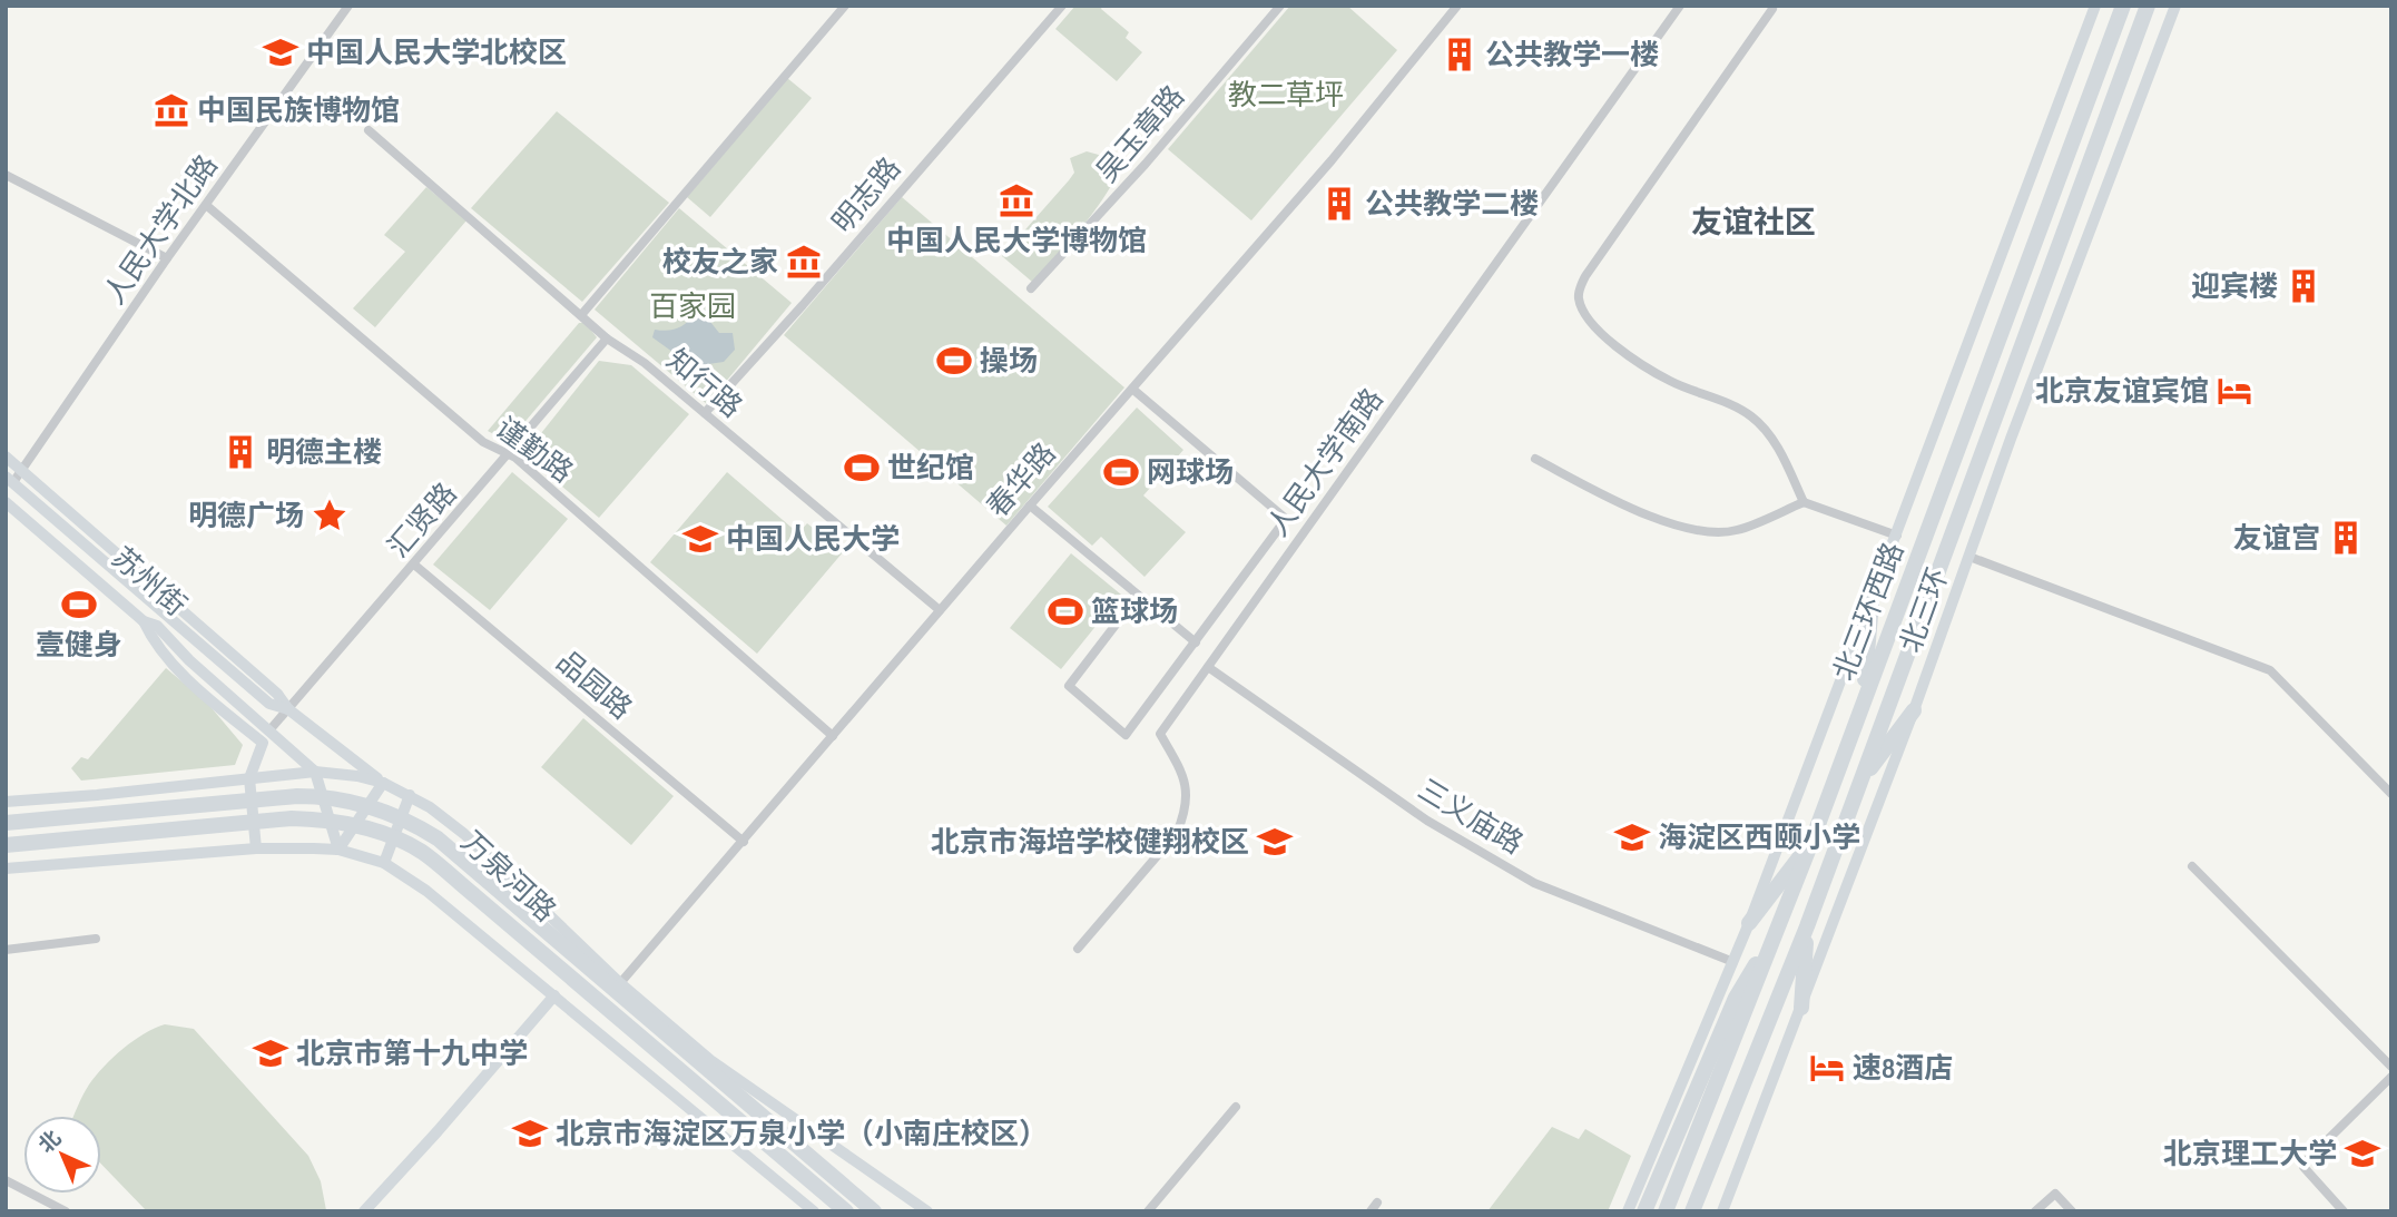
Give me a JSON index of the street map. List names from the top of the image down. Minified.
{"streets":{"highway":["北三环","万泉河路"],"street":["吴玉章路","明志路","人民大学北路","知行路","谨勤路","人民大学南路","春华路","汇贤路","苏州街","北三环西路","品园路","三义庙路"]},"crossings":[["明志路","知行路"],["人民大学北路","谨勤路"],["人民大学北路","苏州街"],["知行路","春华路"],["知行路","汇贤路"],["谨勤路","春华路"],["谨勤路","汇贤路"],["人民大学南路","三义庙路"],["春华路","品园路"],["春华路","万泉河路"],["汇贤路","苏州街"],["汇贤路","品园路"],["苏州街","万泉河路"],["北三环西路","三义庙路"]],"districts":["友谊社区"],"parks":["教二草坪","百家园"],"places":{"school or university":["中国人民大学北校区","中国人民大学","海淀区西颐小学","北京市海培学校健翔校区","北京市第十九中学","北京市海淀区万泉小学（小南庄校区）","北京理工大学"],"building":["公共教学一楼","公共教学二楼","迎宾楼","明德主楼","友谊宫"],"museum":["中国民族博物馆","中国人民大学博物馆","校友之家"],"sports":["操场","世纪馆","网球场","壹健身","篮球场"],"hotel":["北京友谊宾馆","速8酒店"],"place":["明德广场"]},"north":"top left"}
